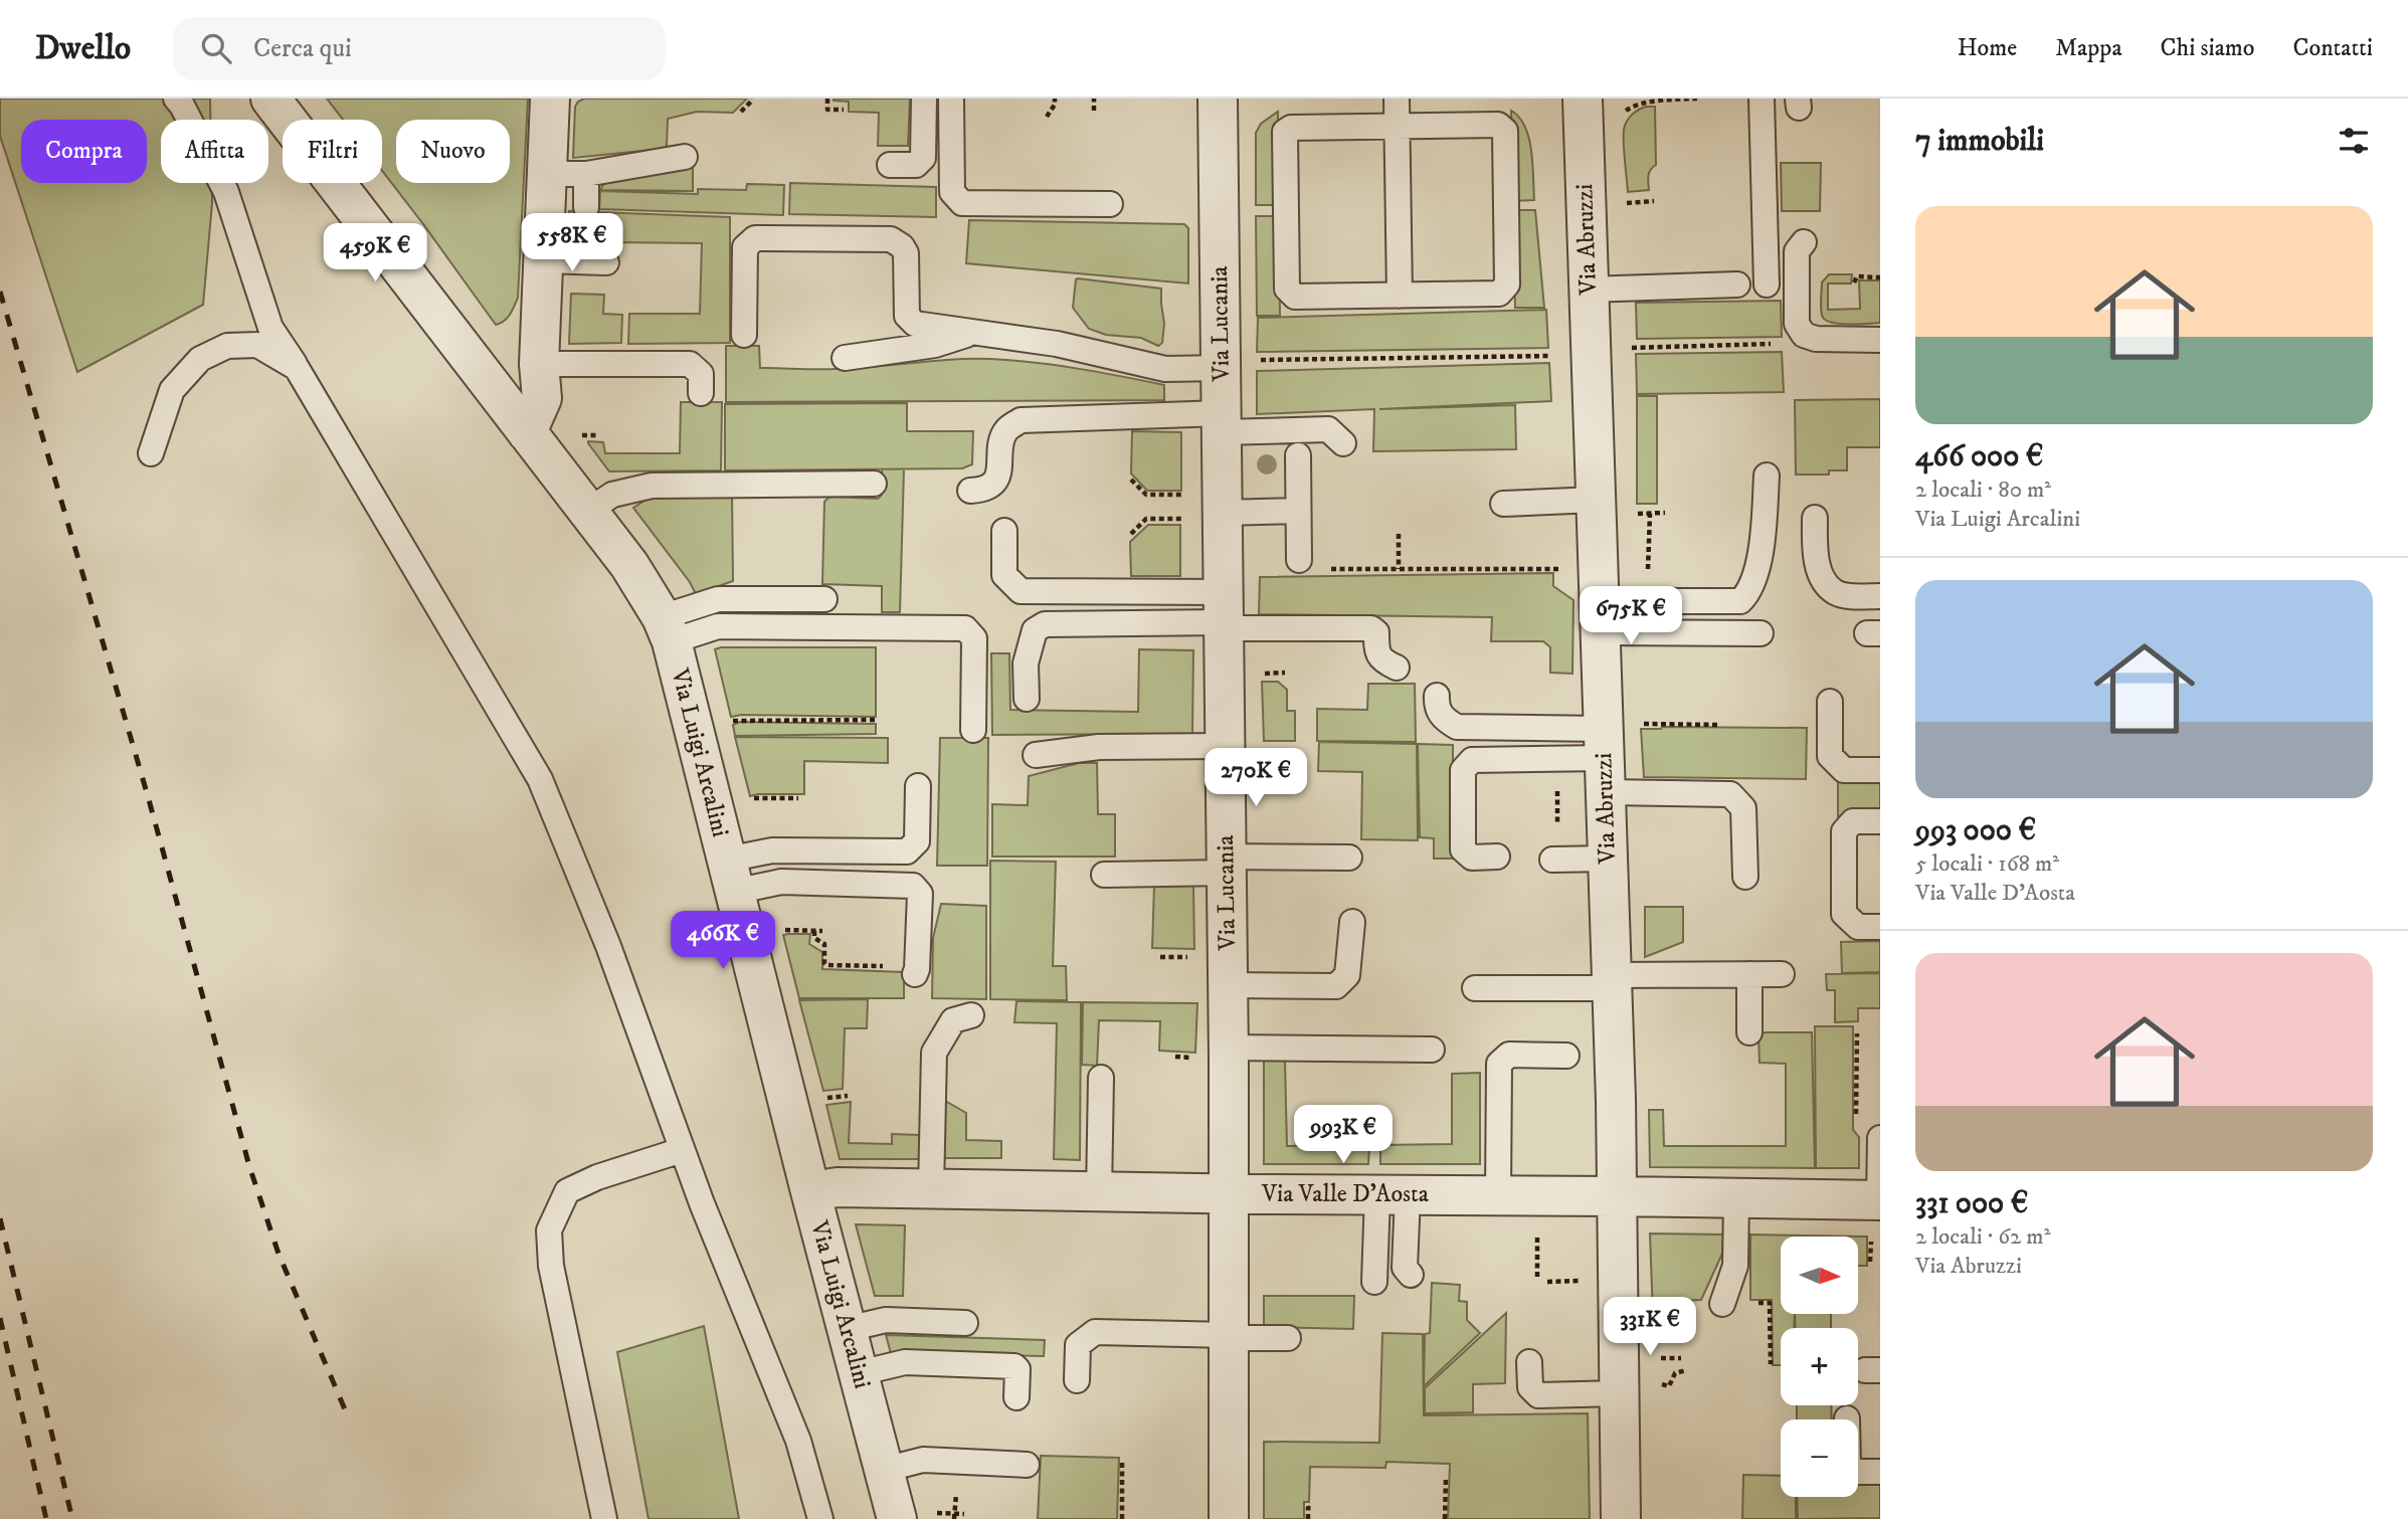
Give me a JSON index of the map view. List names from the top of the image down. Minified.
{"streets":{"street":["Via Abruzzi","Via Lucania","Via Luigi Arcalini","Via Valle D'Aosta"]},"crossings":[["Via Abruzzi","Via Valle D'Aosta"],["Via Lucania","Via Valle D'Aosta"],["Via Luigi Arcalini","Via Valle D'Aosta"]],"north":"right","page":{"header":"Dwello","search":"Cerca qui","nav":["Home","Mappa","Chi siamo","Contatti"],"heading":"7 immobili","chip":["Compra","Affitta","Filtri","Nuovo"],"list":[{"name":"466 000 €","note":"2 locali · 80 m² · Via Luigi Arcalini"},{"name":"993 000 €","note":"5 locali · 168 m² · Via Valle D'Aosta"},{"name":"331 000 €","note":"2 locali · 62 m² · Via Abruzzi"}],"price":["558K €","459K €","675K €","270K €","466K €","993K €","331K €"],"map_buttons":["+","−"]}}
